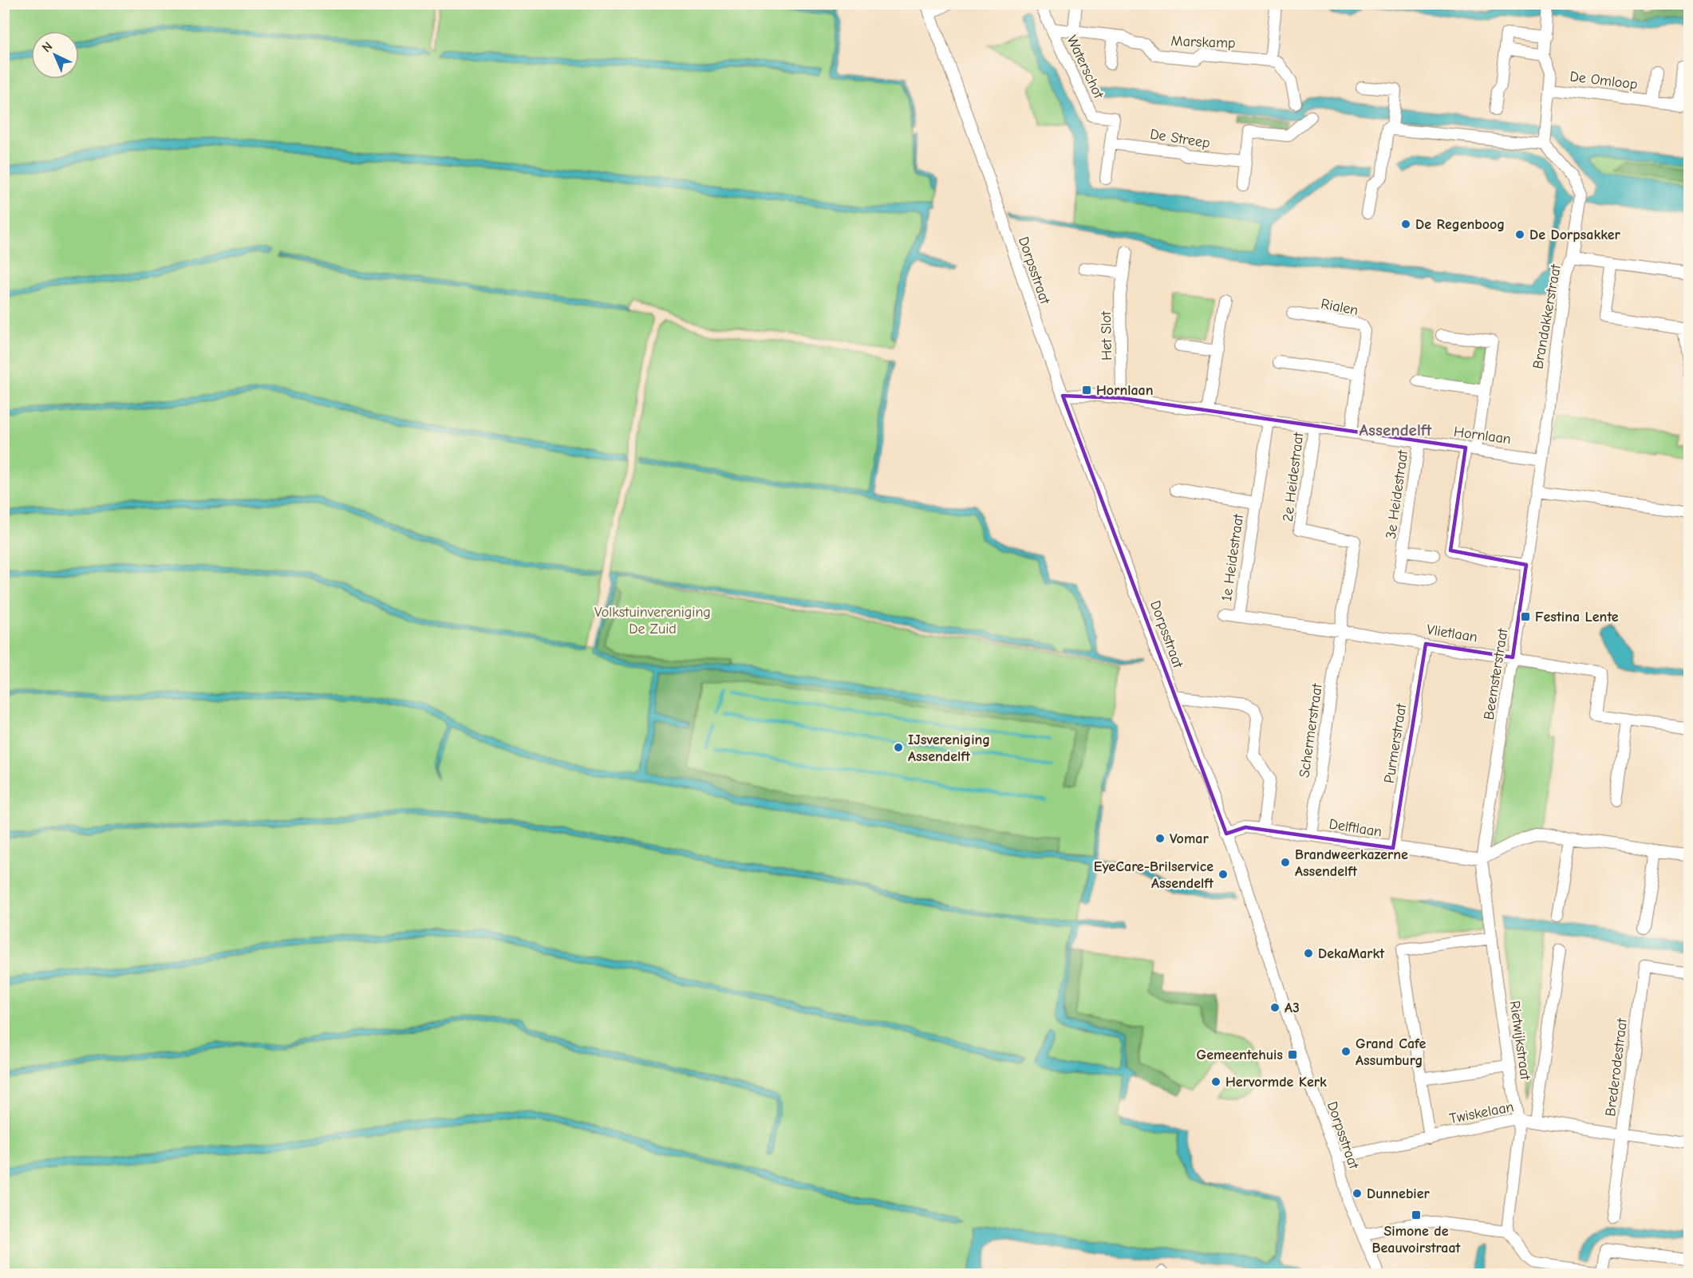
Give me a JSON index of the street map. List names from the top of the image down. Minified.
{"streets":{"street":["Marskamp","Waterschot","De Omloop","De Streep","Dorpsstraat","Rialen","Brandakkerstraat","Het Slot","Hornlaan","2e Heidestraat","3e Heidestraat","1e Heidestraat","Vlietlaan","Beemsterstraat","Schermerstraat","Purmerstraat","Delftlaan","Rietwijkstraat","Brederodestraat","Twiskelaan"]},"crossings":[["Marskamp","Waterschot"],["Waterschot","De Streep"],["De Omloop","Brandakkerstraat"],["Dorpsstraat","Hornlaan"],["Dorpsstraat","Delftlaan"],["Dorpsstraat","Twiskelaan"],["Rialen","Hornlaan"],["Brandakkerstraat","Hornlaan"],["Het Slot","Hornlaan"],["Hornlaan","2e Heidestraat"],["Hornlaan","3e Heidestraat"],["Hornlaan","1e Heidestraat"],["2e Heidestraat","Vlietlaan"],["2e Heidestraat","Schermerstraat"],["1e Heidestraat","Vlietlaan"],["Vlietlaan","Beemsterstraat"],["Vlietlaan","Schermerstraat"],["Vlietlaan","Purmerstraat"],["Beemsterstraat","Delftlaan"],["Schermerstraat","Delftlaan"],["Purmerstraat","Delftlaan"],["Rietwijkstraat","Twiskelaan"],["Brederodestraat","Twiskelaan"]],"districts":["Assendelft"],"parks":["Volkstuinvereniging De Zuid"],"places":{"other":["De Regenboog","De Dorpsakker","IJsvereniging Assendelft","Vomar","Brandweerkazerne Assendelft","EyeCare-Brilservice Assendelft","DekaMarkt","A3","Grand Cafe Assumburg","Hervormde Kerk","Dunnebier"],"transit":["Hornlaan","Festina Lente","Gemeentehuis","Simone de Beauvoirstraat"]},"north":"top left"}
